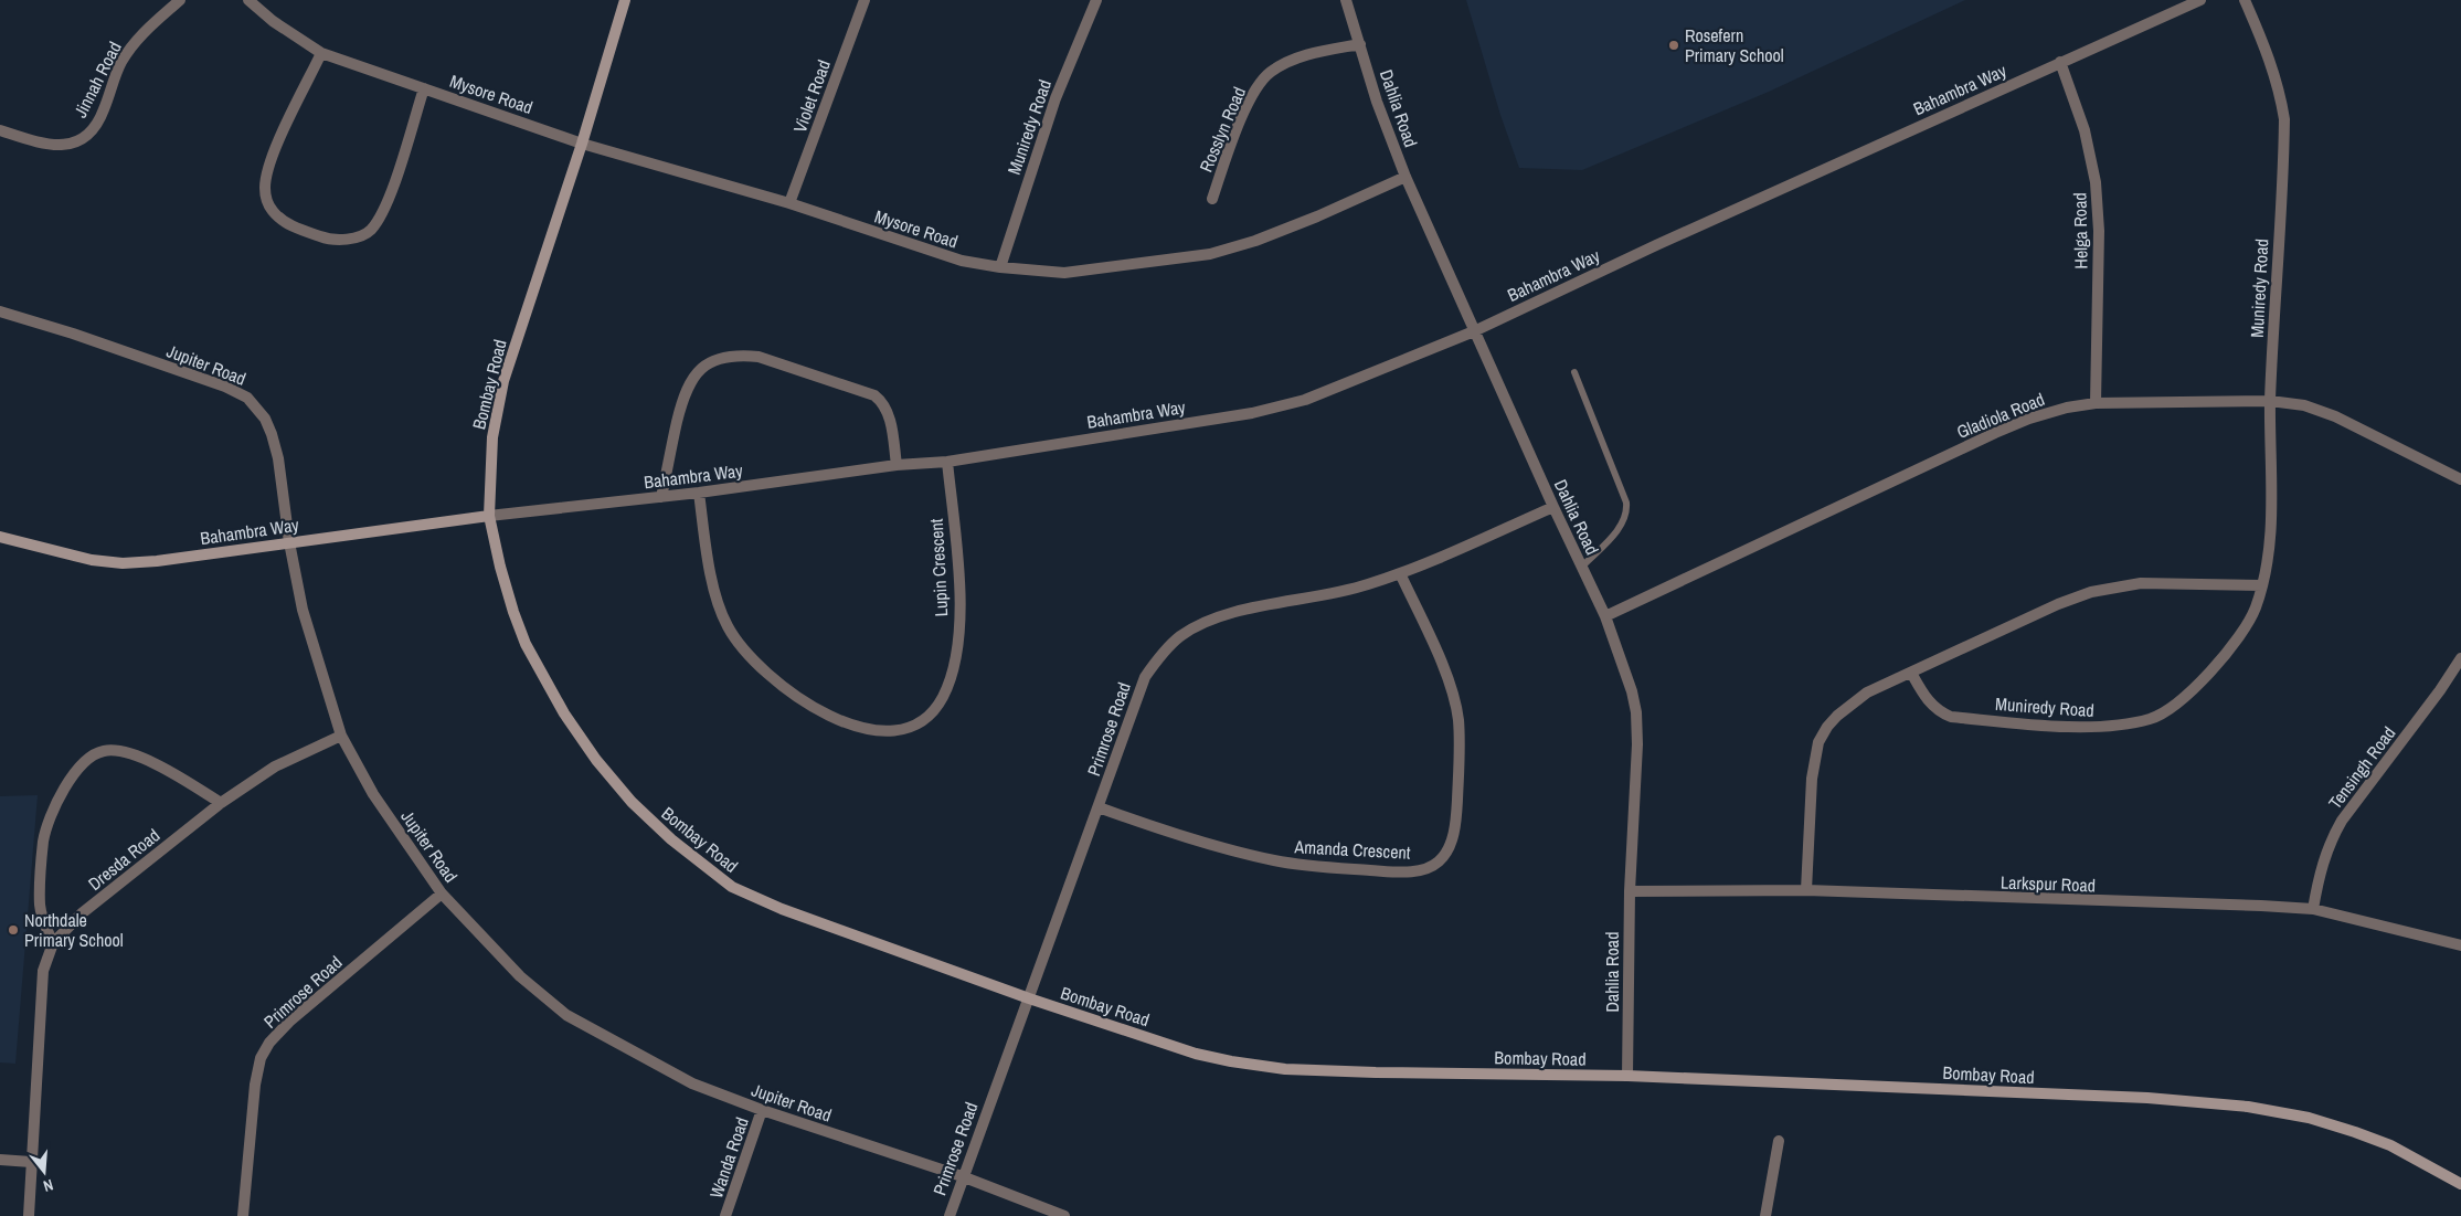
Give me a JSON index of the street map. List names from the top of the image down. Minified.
{"streets":{"street":["Jinnah Road","Bahambra Way","Mysore Road","Violet Road","Dahlia Road","Muniredy Road","Rosslyn Road","Helga Road","Jupiter Road","Bombay Road","Gladiola Road","Lupin Crescent","Primrose Road","Tensingh Road","Amanda Crescent","Dresda Road","Larkspur Road","Wanda Road"]},"crossings":[["Bahambra Way","Dahlia Road"],["Bahambra Way","Helga Road"],["Bahambra Way","Jupiter Road"],["Bahambra Way","Bombay Road"],["Bahambra Way","Lupin Crescent"],["Mysore Road","Violet Road"],["Mysore Road","Dahlia Road"],["Mysore Road","Muniredy Road"],["Mysore Road","Bombay Road"],["Dahlia Road","Rosslyn Road"],["Dahlia Road","Bombay Road"],["Dahlia Road","Gladiola Road"],["Dahlia Road","Primrose Road"],["Dahlia Road","Larkspur Road"],["Muniredy Road","Gladiola Road"],["Helga Road","Gladiola Road"],["Jupiter Road","Primrose Road"],["Jupiter Road","Dresda Road"],["Jupiter Road","Wanda Road"],["Bombay Road","Primrose Road"],["Primrose Road","Amanda Crescent"],["Tensingh Road","Larkspur Road"]],"places":["Rosefern Primary School","Northdale Primary School"],"north":"bottom"}
